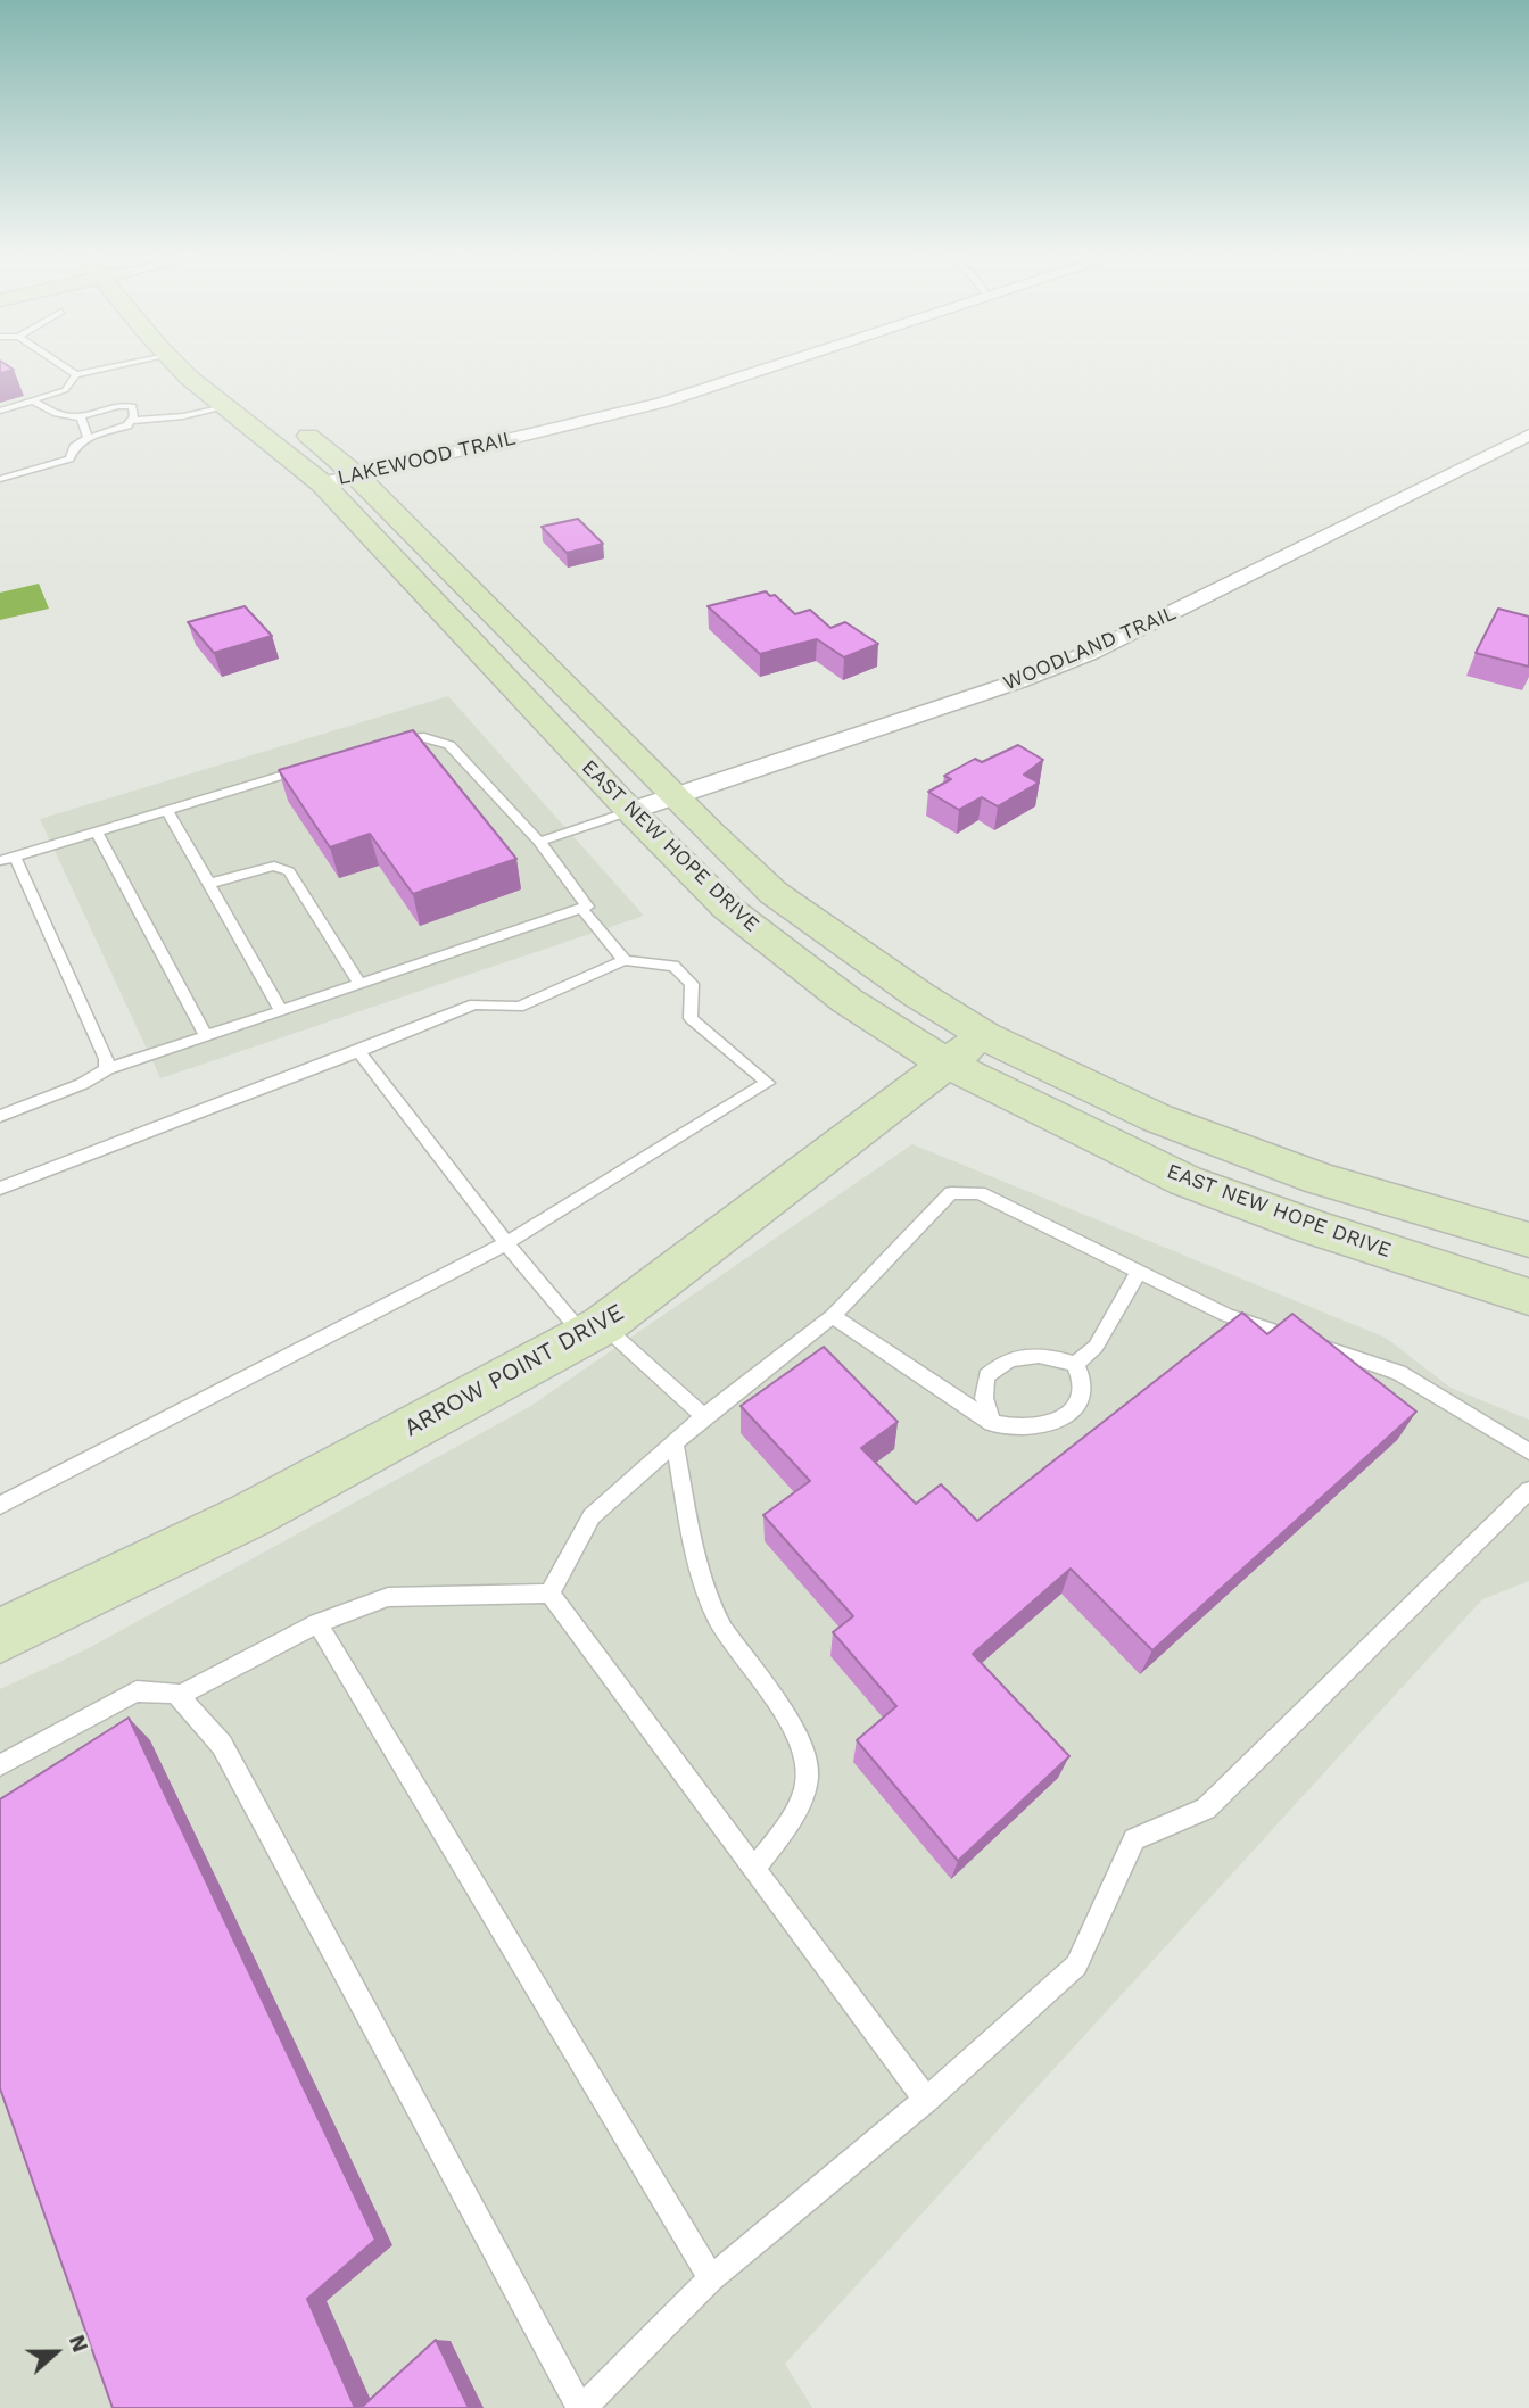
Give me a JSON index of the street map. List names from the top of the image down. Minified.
{"streets":{"street":["LAKEWOOD TRAIL","WOODLAND TRAIL","EAST NEW HOPE DRIVE","ARROW POINT DRIVE"]},"crossings":[["LAKEWOOD TRAIL","EAST NEW HOPE DRIVE"],["WOODLAND TRAIL","EAST NEW HOPE DRIVE"],["EAST NEW HOPE DRIVE","ARROW POINT DRIVE"]],"north":"right"}
